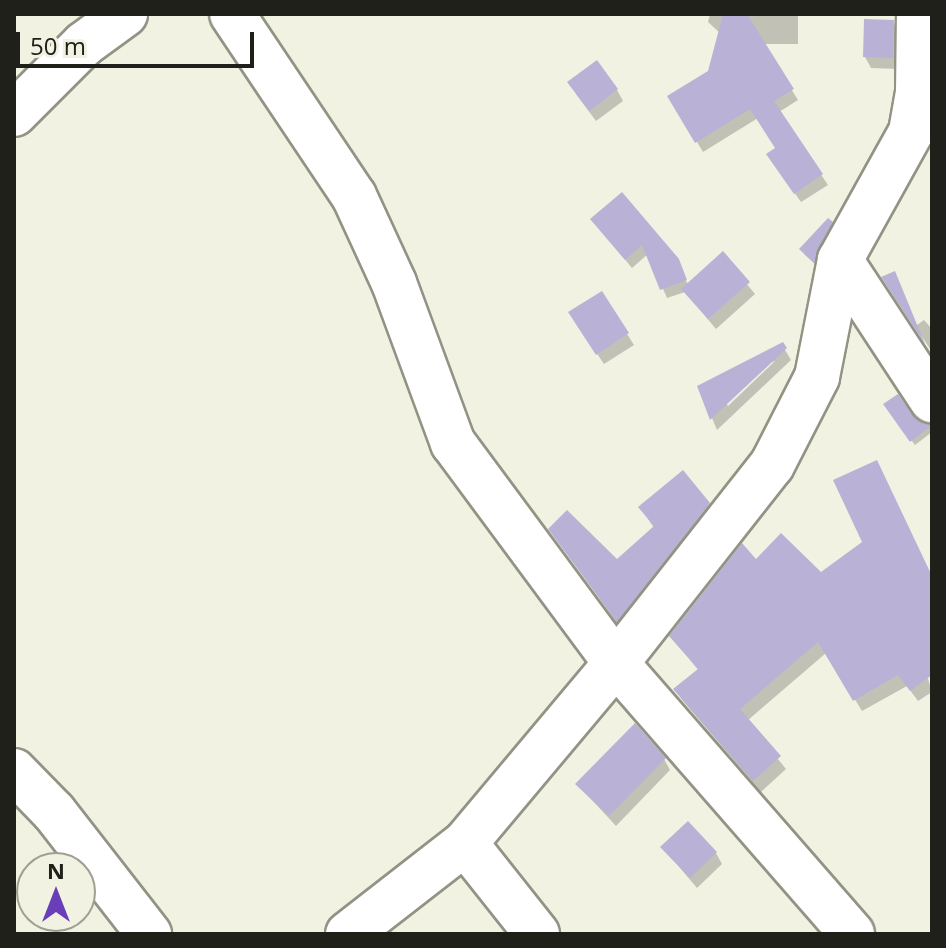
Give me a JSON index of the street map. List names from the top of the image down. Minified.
{"scale_bar":"50 m","north":"top"}
